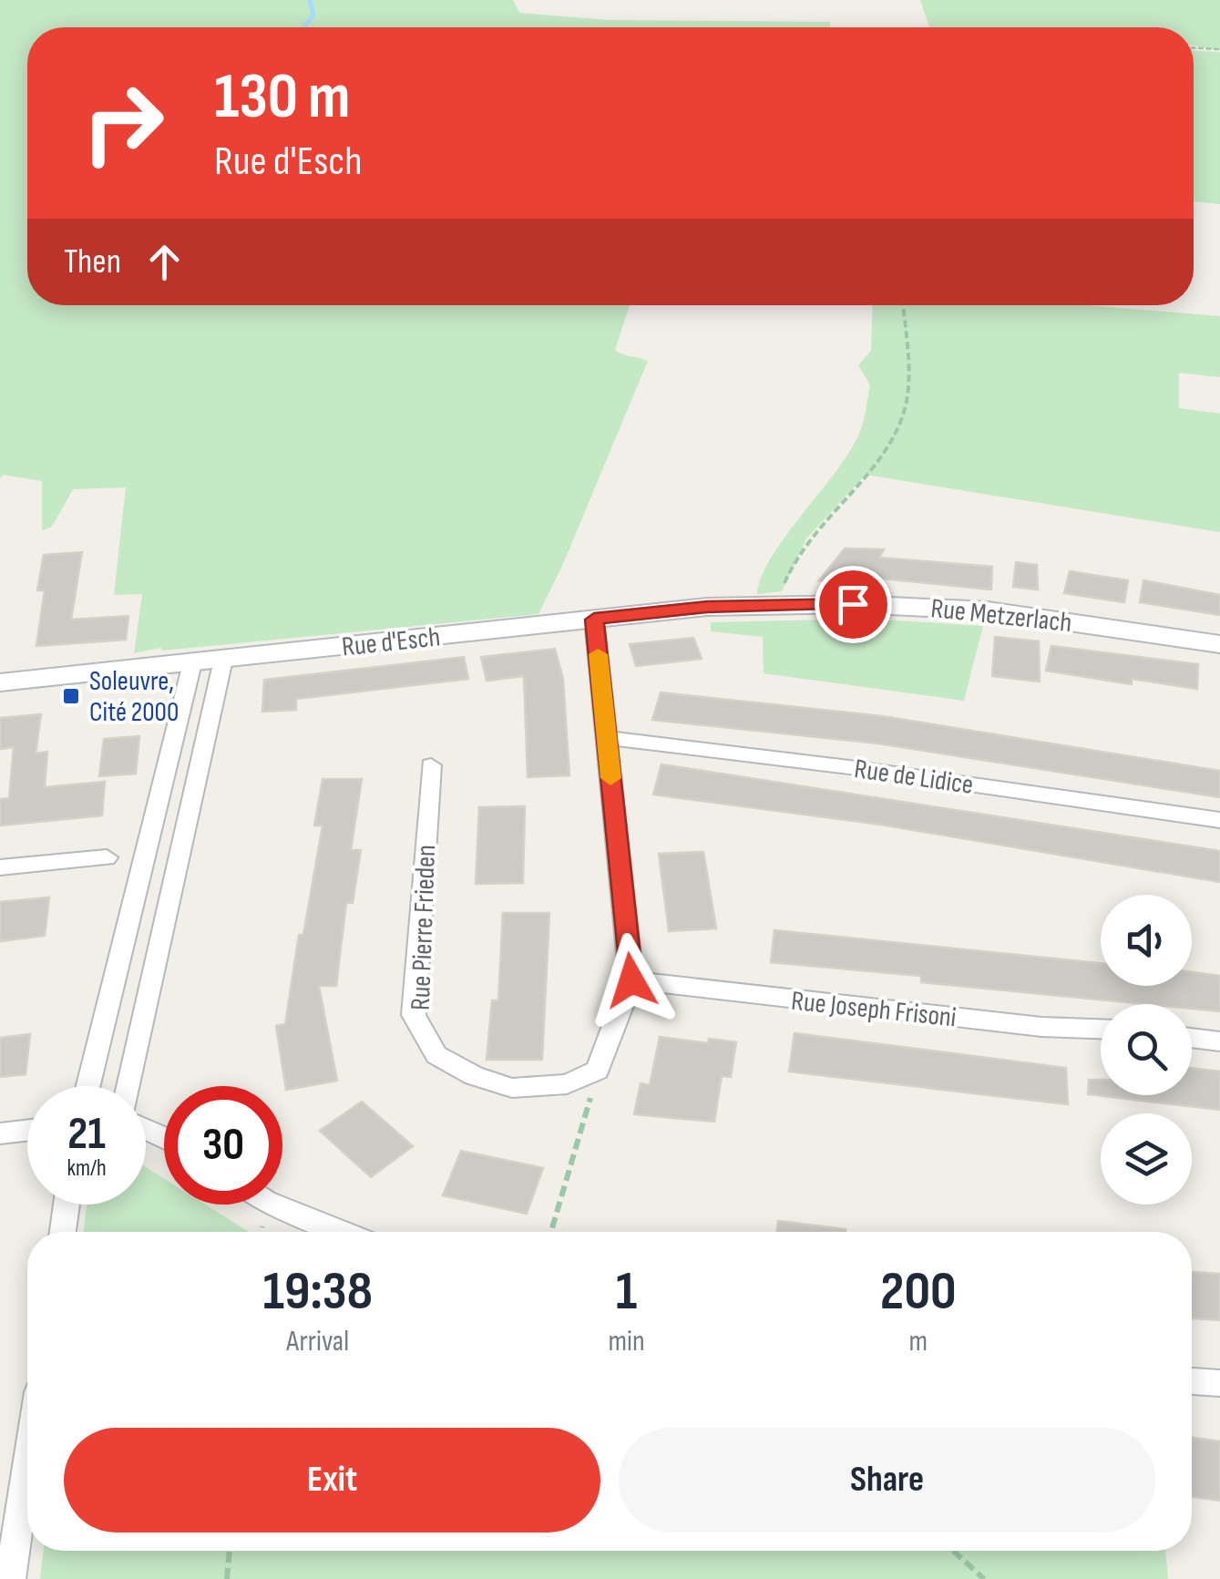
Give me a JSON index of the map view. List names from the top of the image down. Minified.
{"streets":{"main road":["Rue Metzerlach","Rue d'Esch"],"street":["Rue de Lidice","Rue Pierre Frieden","Rue Joseph Frisoni"]},"crossings":[["Rue Metzerlach","Rue d'Esch"]],"places":{"transit":["Soleuvre, Cité 2000"]},"page":{"turn":["130 m","Rue d'Esch"],"then":"Then","speed":"21 km/h","limit":"30","eta":["19:38","Arrival","1","min","200","m"],"buttons":["Exit","Share"]}}
